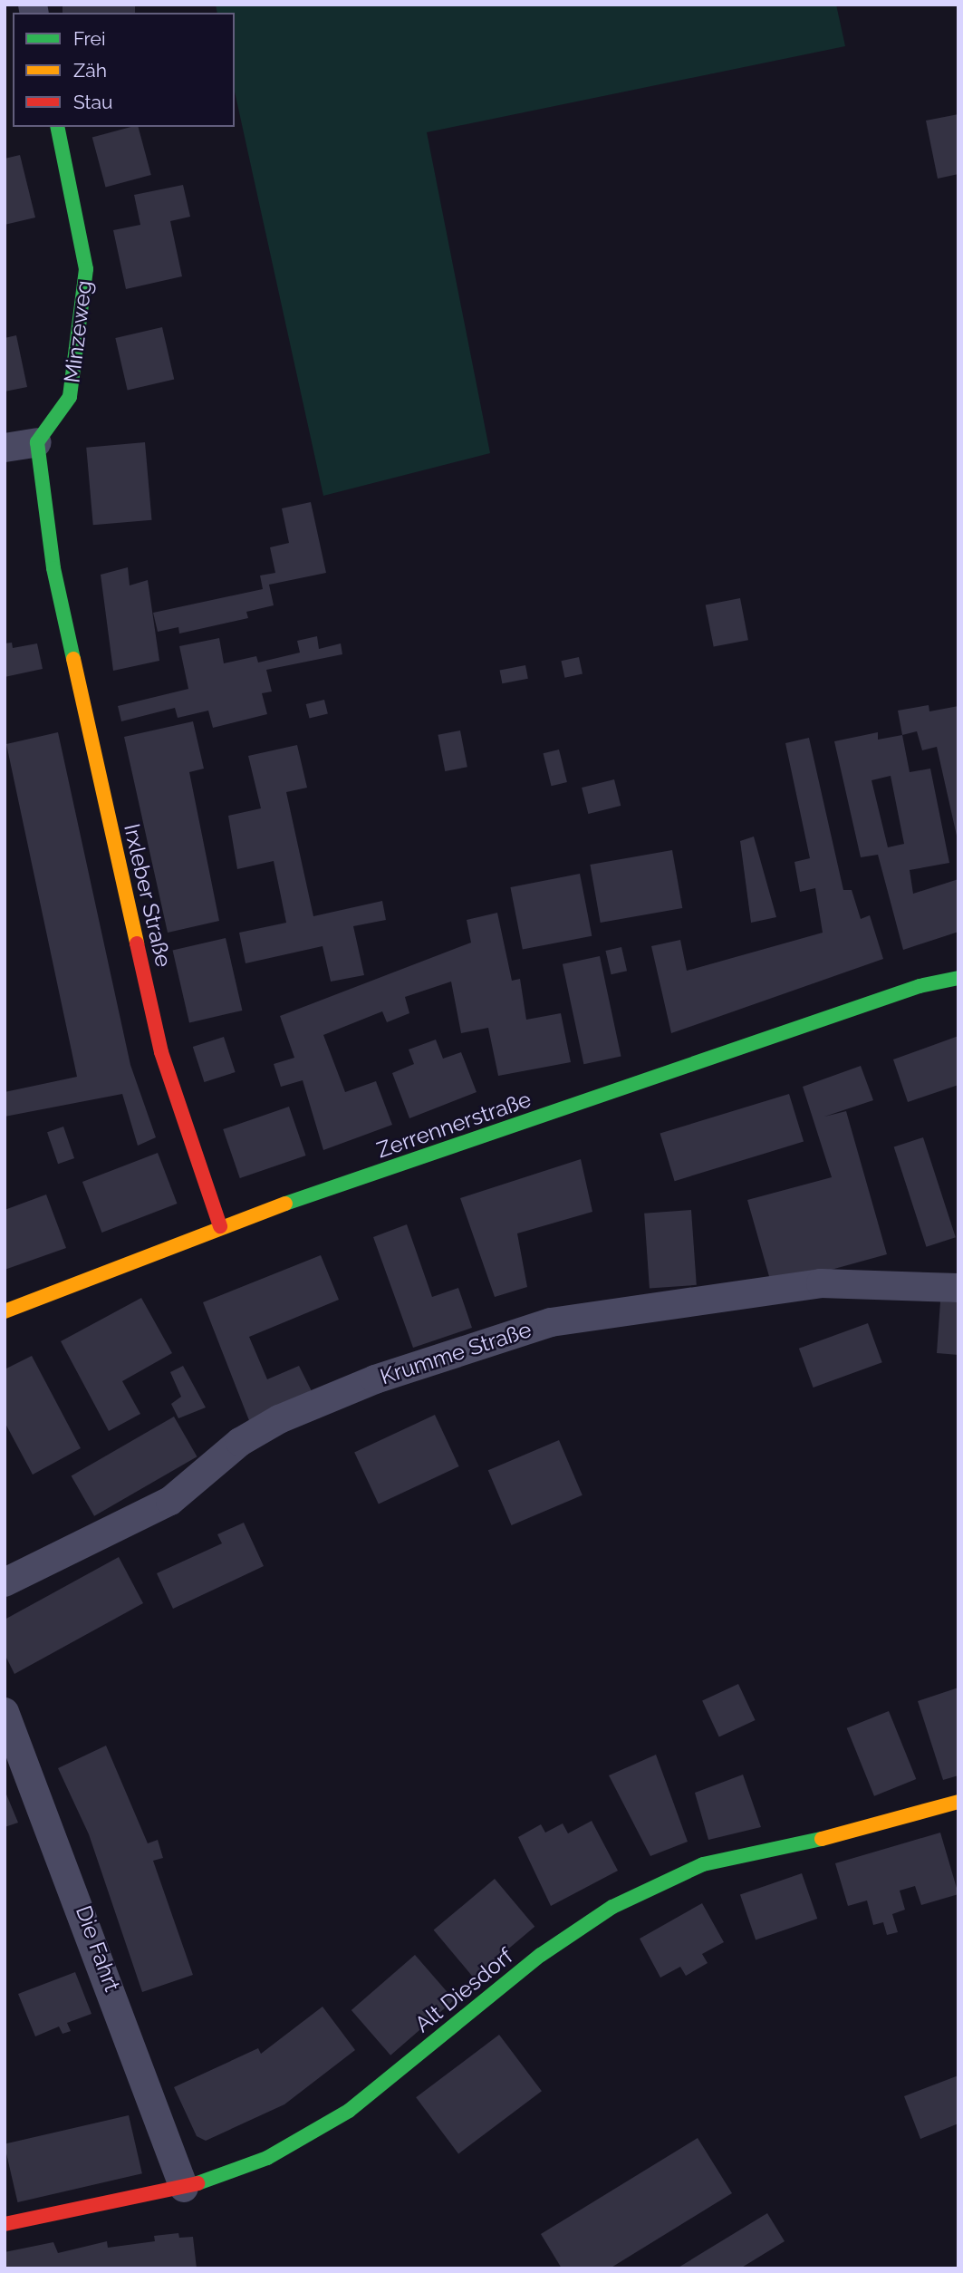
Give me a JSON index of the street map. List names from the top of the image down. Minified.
{"streets":{"street":["Minzeweg","Irxleber Straße","Zerrennerstraße","Krumme Straße","Die Fahrt","Alt Diesdorf"]},"crossings":[["Minzeweg","Irxleber Straße"],["Irxleber Straße","Zerrennerstraße"],["Die Fahrt","Alt Diesdorf"]],"legend":["Frei","Zäh","Stau"]}
